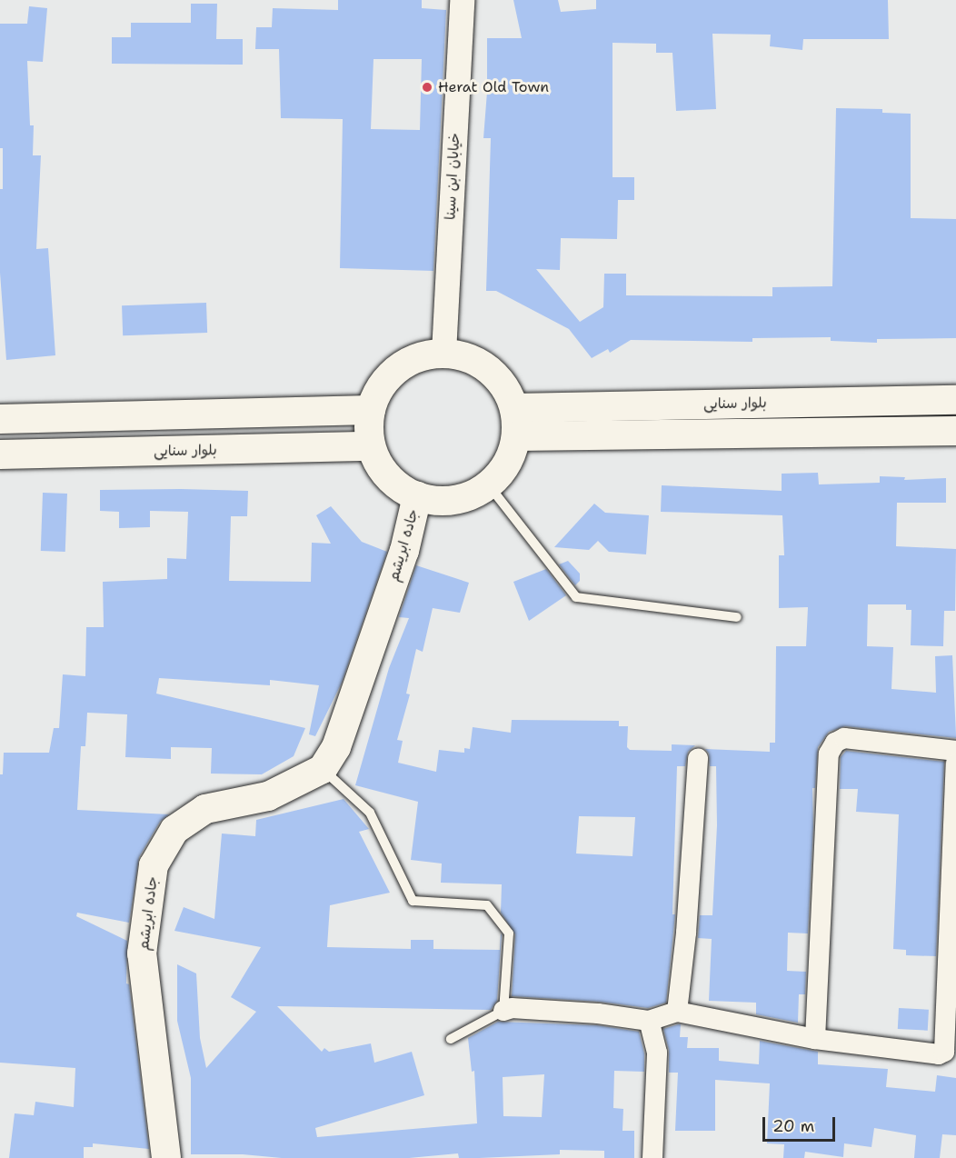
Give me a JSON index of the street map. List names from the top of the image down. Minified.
{"streets":{"main road":["بلوار سنایی","جاده ابریشم"],"street":["خیابان ابن سینا"]},"crossings":[["خیابان ابن سینا","بلوار سنایی"],["خیابان ابن سینا","جاده ابریشم"],["بلوار سنایی","جاده ابریشم"]],"places":["Herat Old Town"],"scale_bar":"20 m"}
